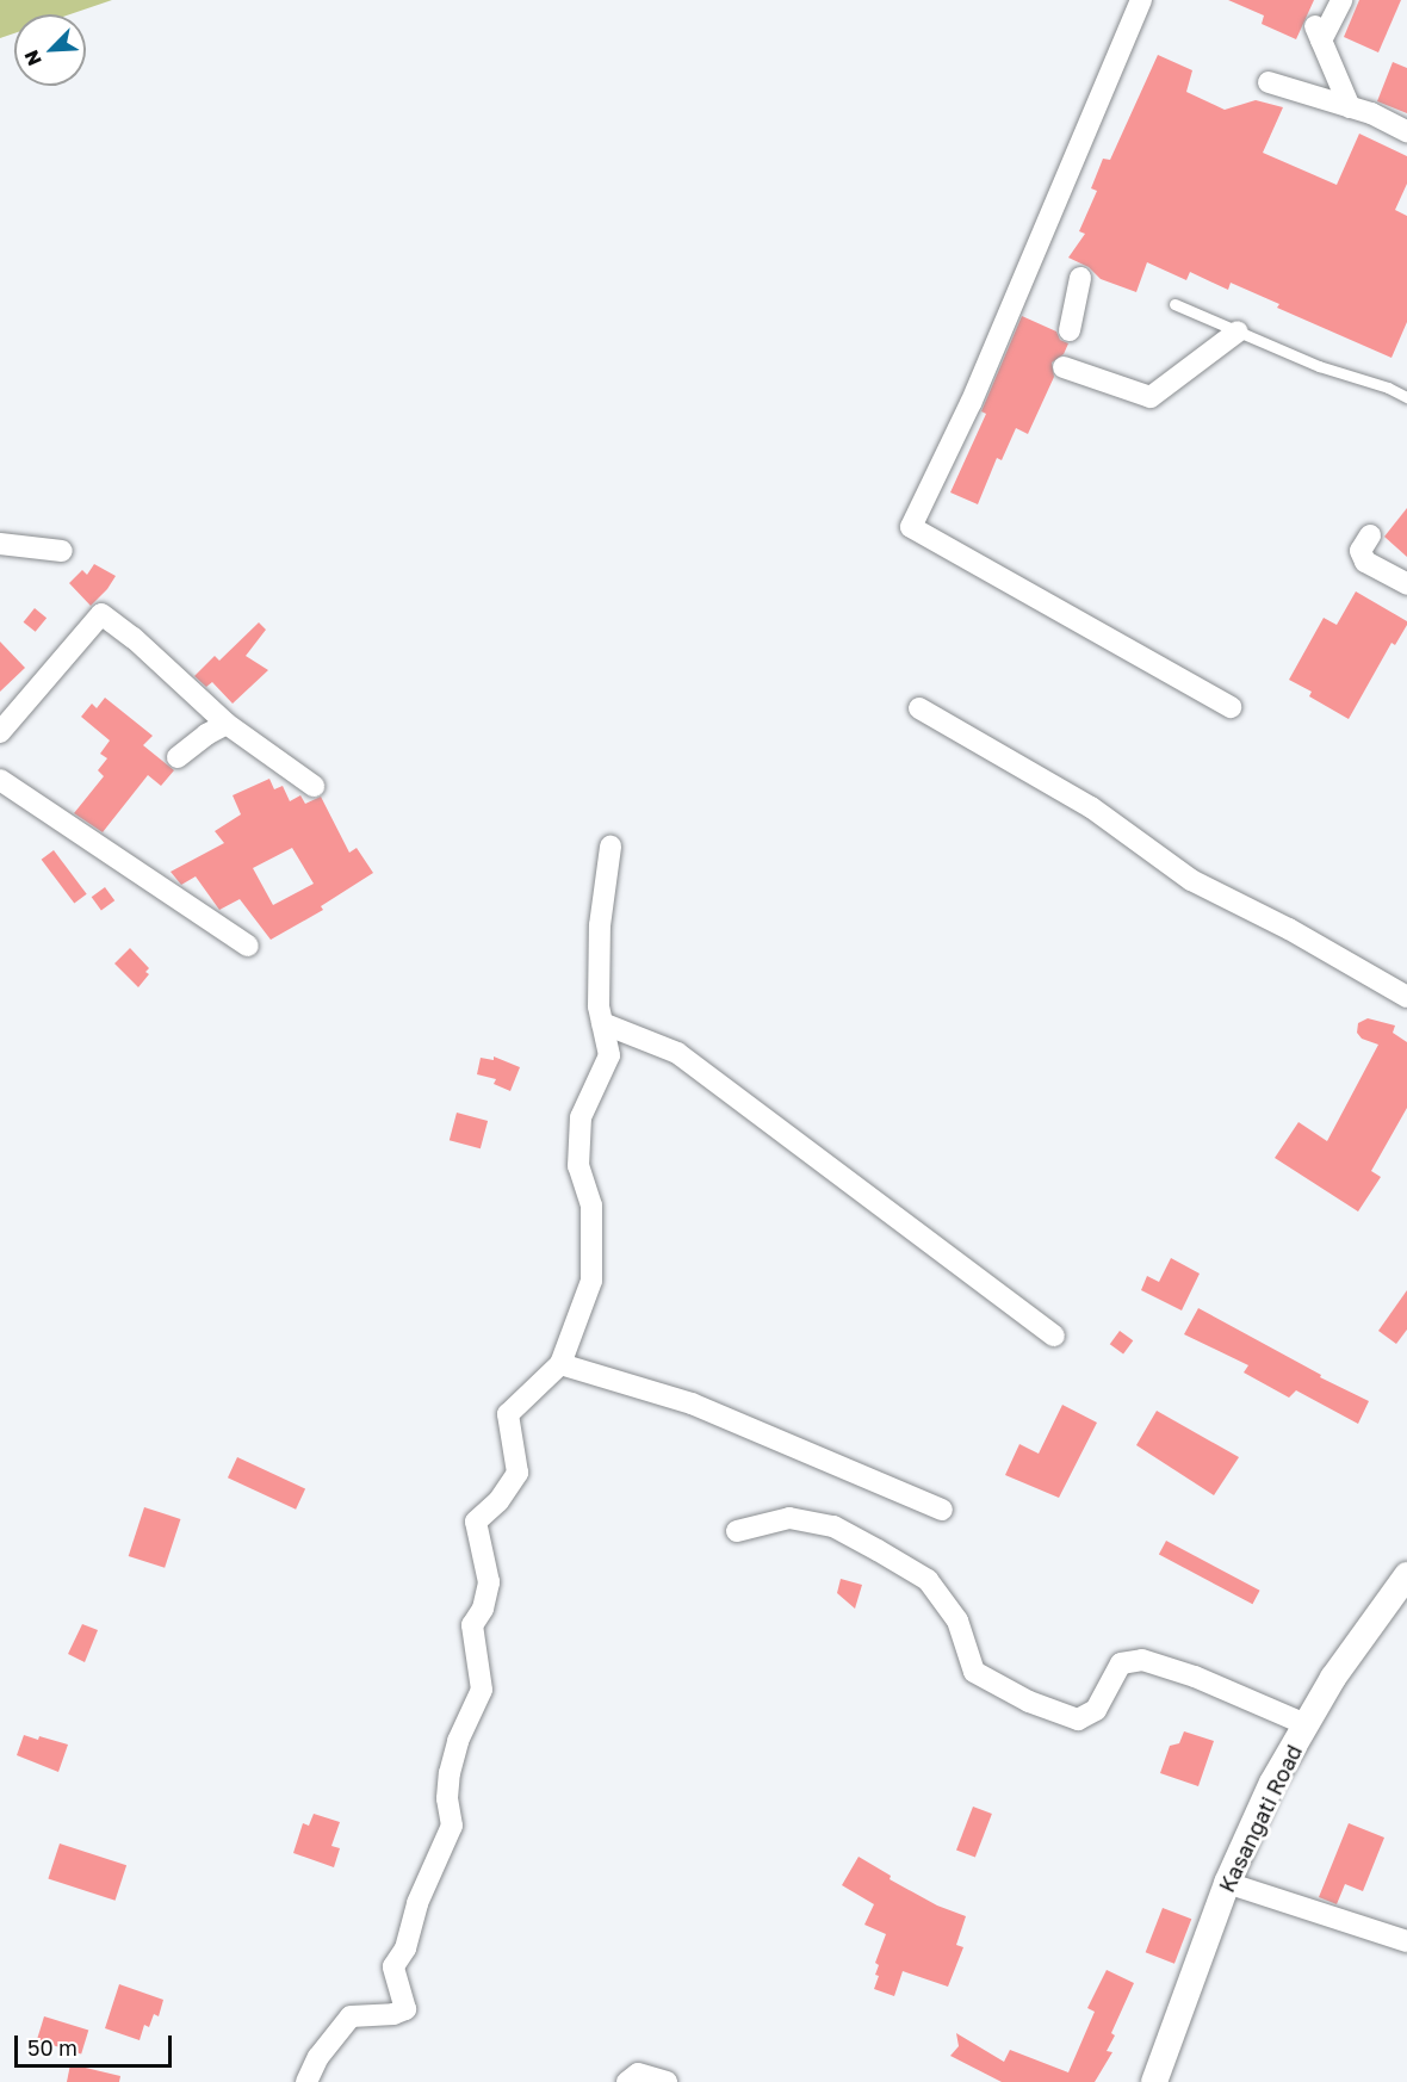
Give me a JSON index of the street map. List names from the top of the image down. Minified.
{"streets":{"street":["Kasangati Road"]},"scale_bar":"50 m","north":"bottom left"}
